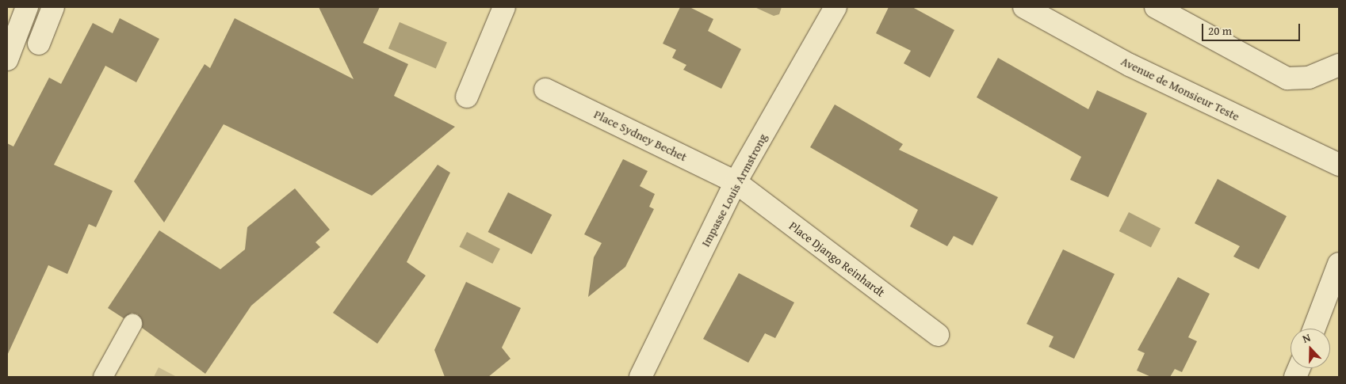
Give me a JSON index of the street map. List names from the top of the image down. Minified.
{"streets":{"street":["Avenue de Monsieur Teste","Place Sydney Bechet","Impasse Louis Armstrong","Place Django Reinhardt"]},"crossings":[["Place Sydney Bechet","Impasse Louis Armstrong"],["Place Sydney Bechet","Place Django Reinhardt"],["Impasse Louis Armstrong","Place Django Reinhardt"]],"scale_bar":"20 m","north":"top"}
